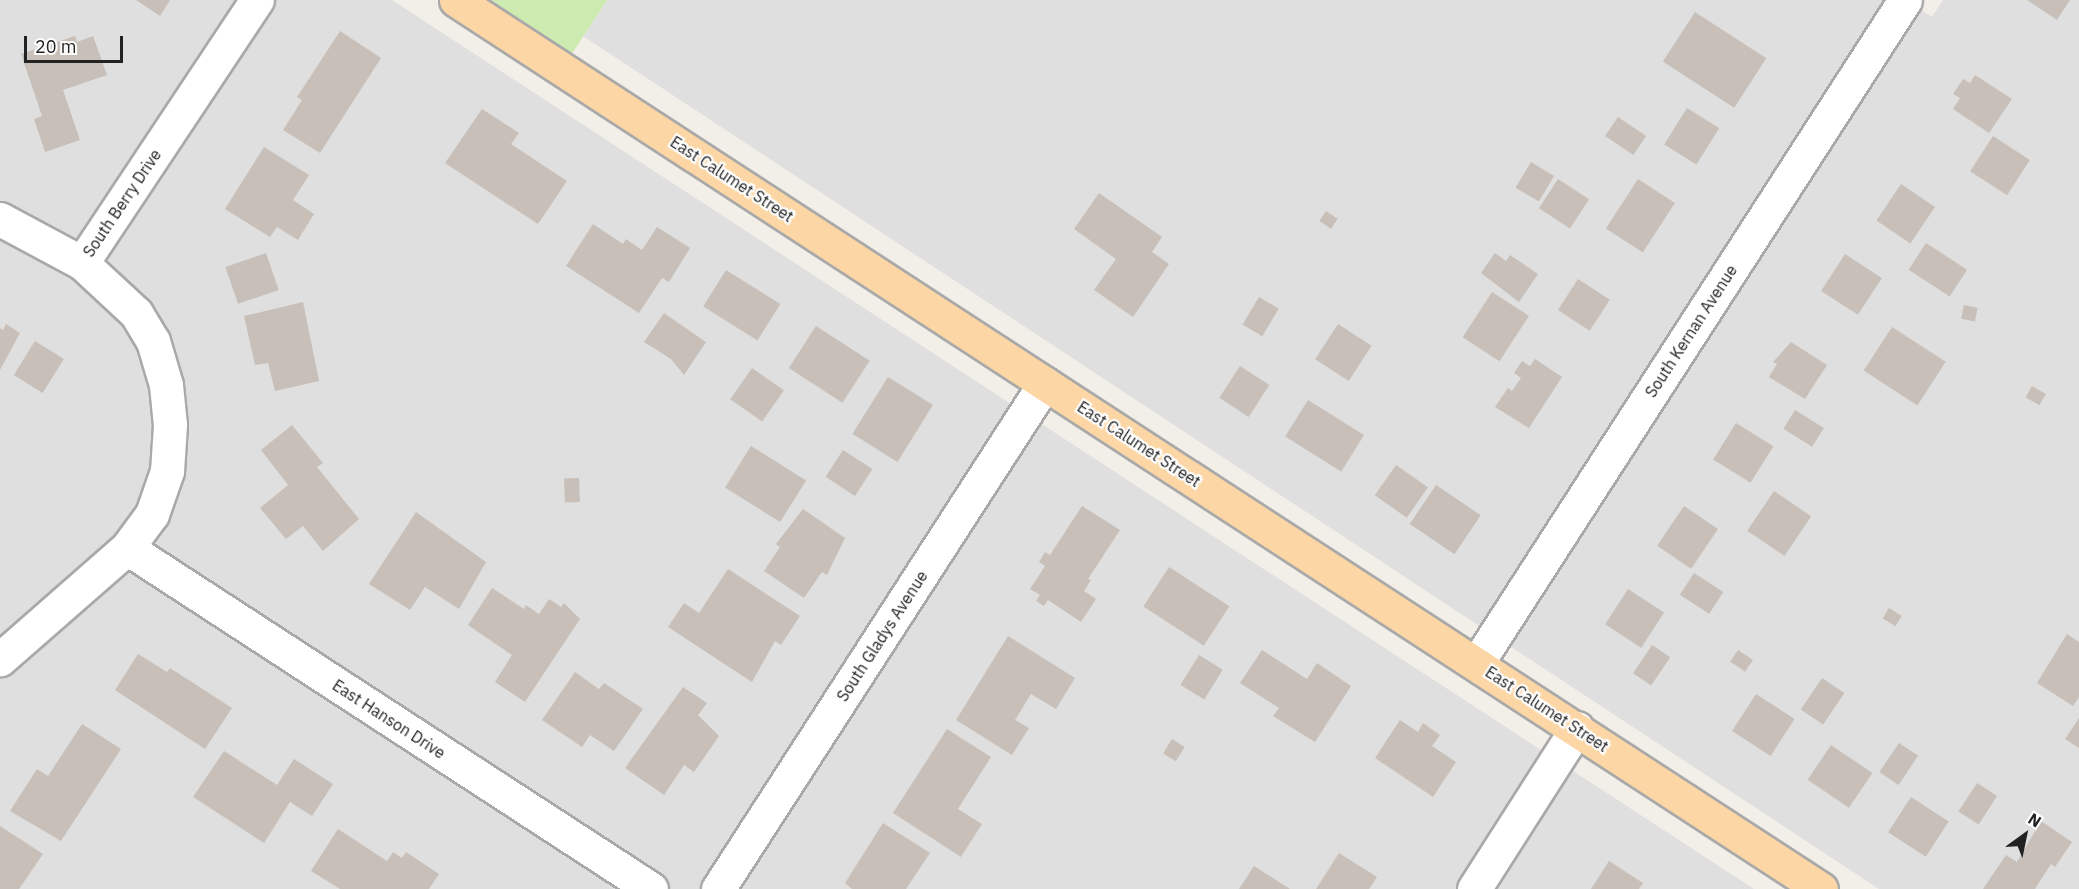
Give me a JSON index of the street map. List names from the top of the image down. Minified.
{"streets":{"main road":["East Calumet Street"],"street":["South Berry Drive","South Kernan Avenue","South Gladys Avenue","East Hanson Drive"]},"crossings":[["East Calumet Street","South Kernan Avenue"],["East Calumet Street","South Gladys Avenue"],["South Berry Drive","East Hanson Drive"]],"scale_bar":"20 m","north":"top right"}
